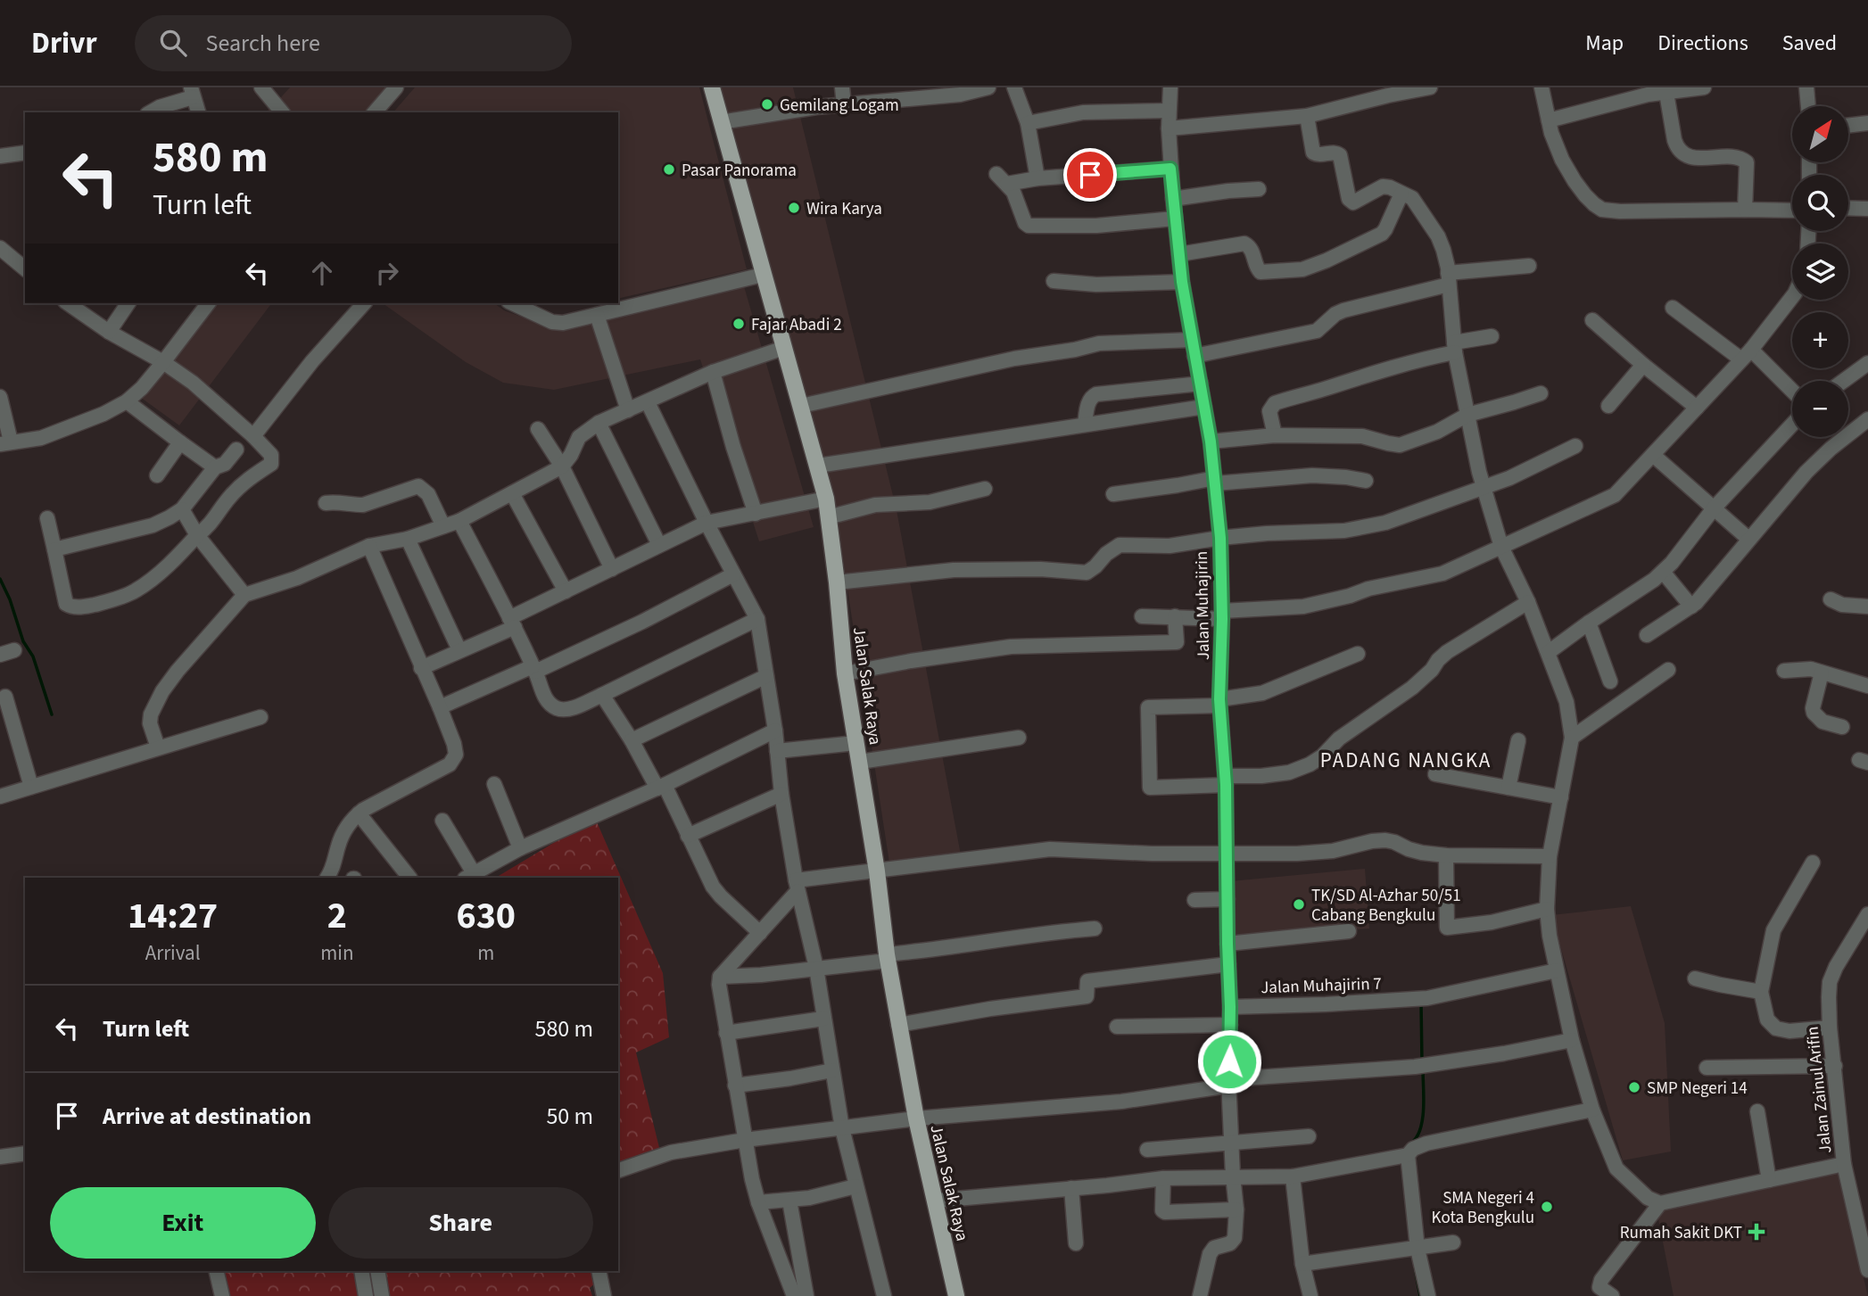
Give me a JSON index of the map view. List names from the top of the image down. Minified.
{"streets":{"main road":["Jalan Salak Raya"],"street":["Jalan Muhajirin","Jalan Muhajirin 7","Jalan Zainul Arifin"]},"crossings":[["Jalan Muhajirin","Jalan Muhajirin 7"]],"districts":["PADANG NANGKA"],"places":{"other":["Gemilang Logam","Pasar Panorama","Wira Karya","Fajar Abadi 2","TK/SD Al-Azhar 50/51 Cabang Bengkulu","SMP Negeri 14","SMA Negeri 4 Kota Bengkulu"],"health":["Rumah Sakit DKT"]},"north":"top right","page":{"header":"Drivr","search":"Search here","nav":["Map","Directions","Saved"],"map_buttons":["+","−"],"turn":["580 m","Turn left"],"eta":["14:27","Arrival","2","min","630","m"],"list":[{"name":"Turn left","value":"580 m"},{"name":"Arrive at destination","value":"50 m"}],"buttons":["Exit","Share"]}}
